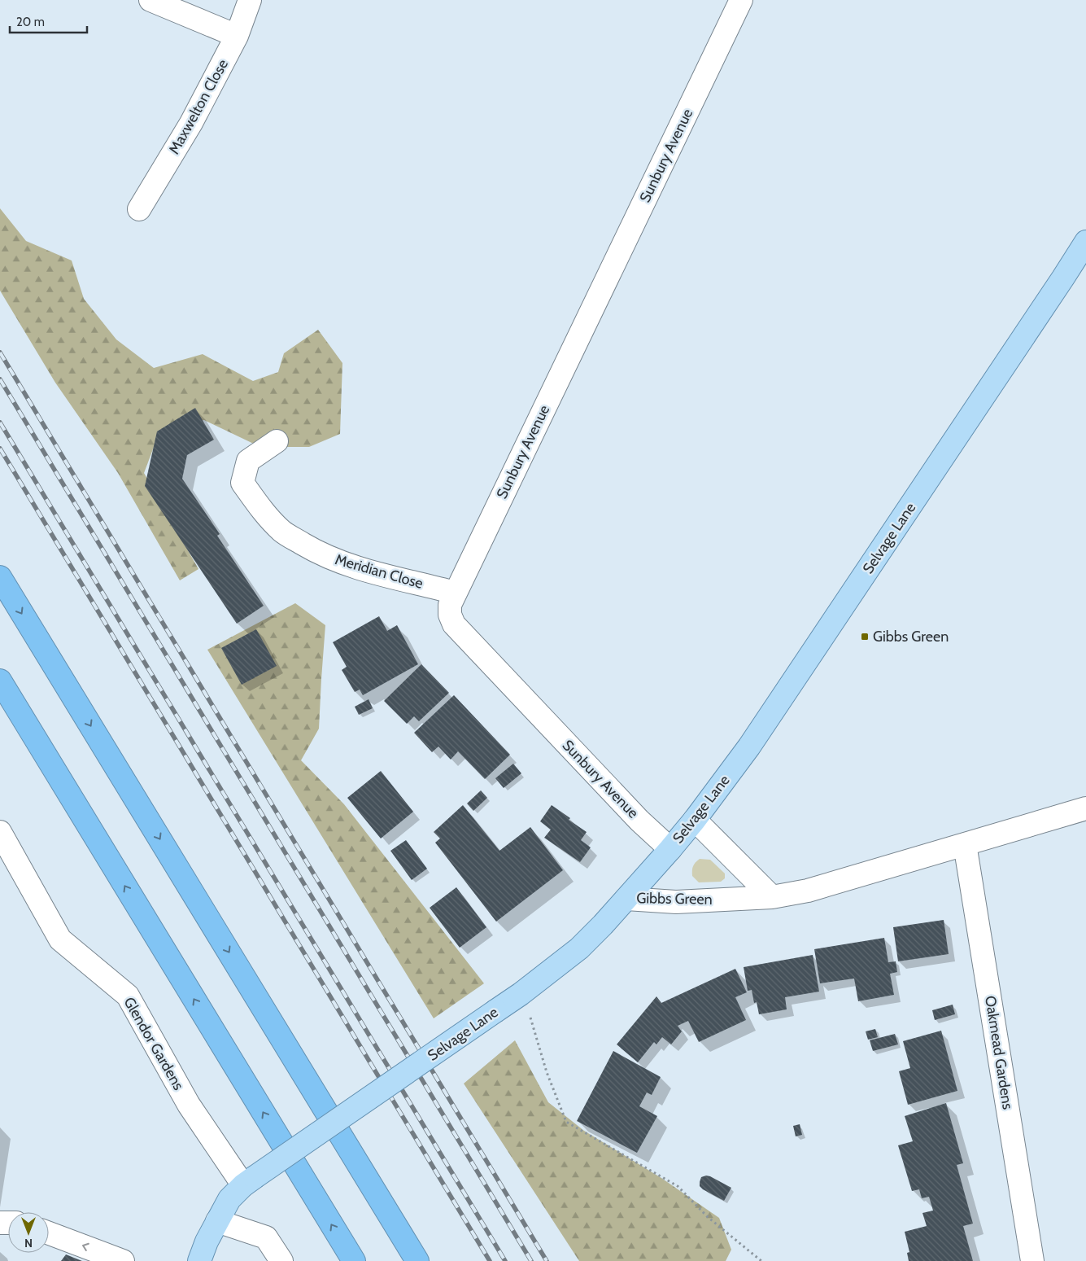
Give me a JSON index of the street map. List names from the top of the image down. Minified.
{"streets":{"main road":["Selvage Lane"],"street":["Maxwelton Close","Sunbury Avenue","Meridian Close","Gibbs Green","Glendor Gardens","Oakmead Gardens"]},"crossings":[["Sunbury Avenue","Selvage Lane"],["Sunbury Avenue","Meridian Close"],["Selvage Lane","Gibbs Green"],["Selvage Lane","Glendor Gardens"],["Gibbs Green","Oakmead Gardens"]],"places":{"transit":["Gibbs Green"]},"scale_bar":"20 m","north":"bottom"}
